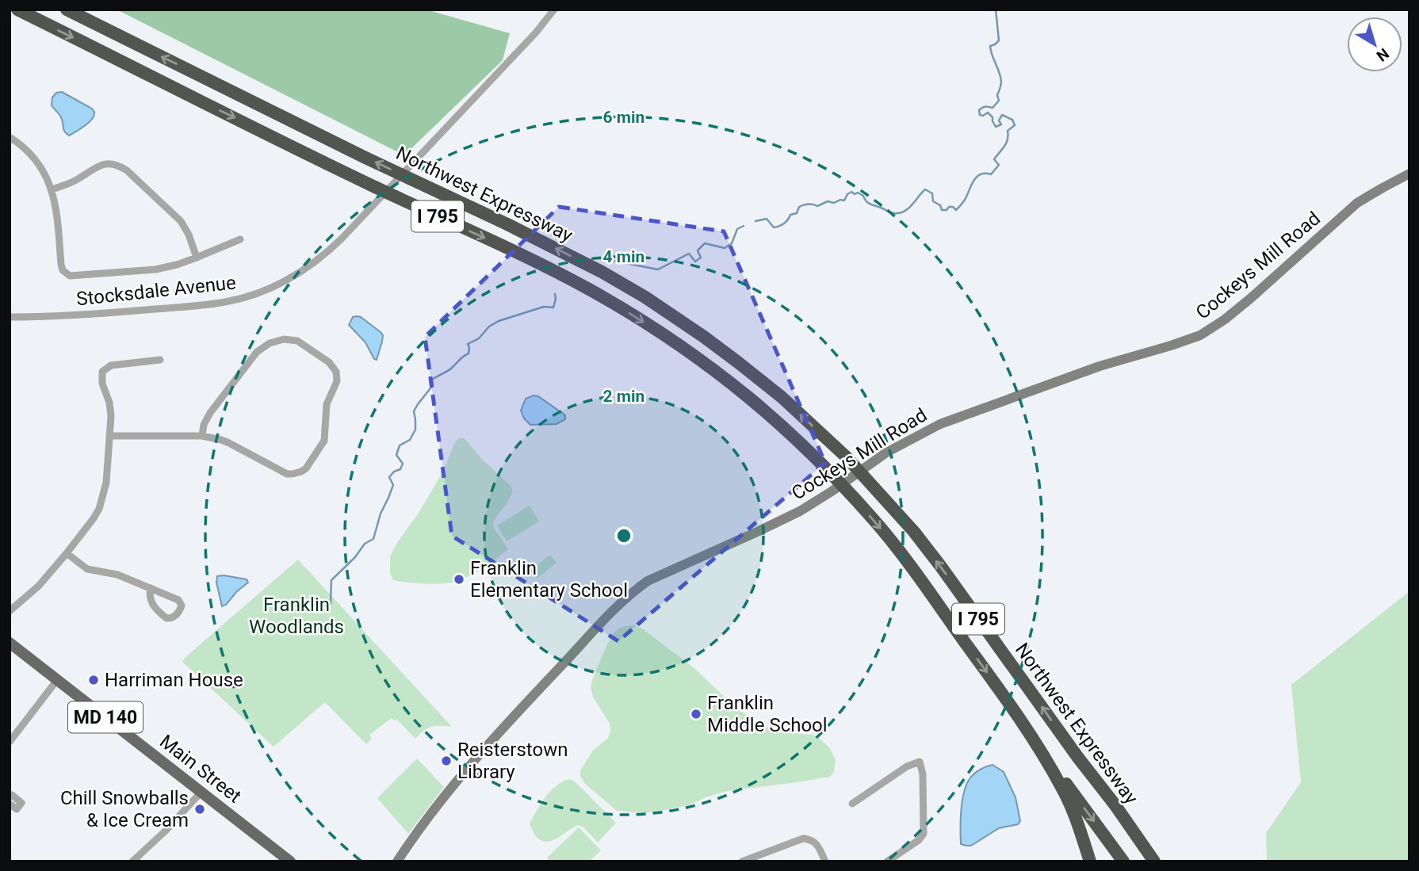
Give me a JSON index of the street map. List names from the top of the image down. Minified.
{"streets":{"highway":["Northwest Expressway","I 795"],"main road":["MD 140","Main Street"],"street":["Cockeys Mill Road","Stocksdale Avenue"]},"parks":["Franklin Woodlands"],"places":["Franklin Elementary School","Harriman House","Franklin Middle School","Reisterstown Library","Chill Snowballs & Ice Cream"],"north":"bottom right","rings":["6 min","4 min","2 min"]}
